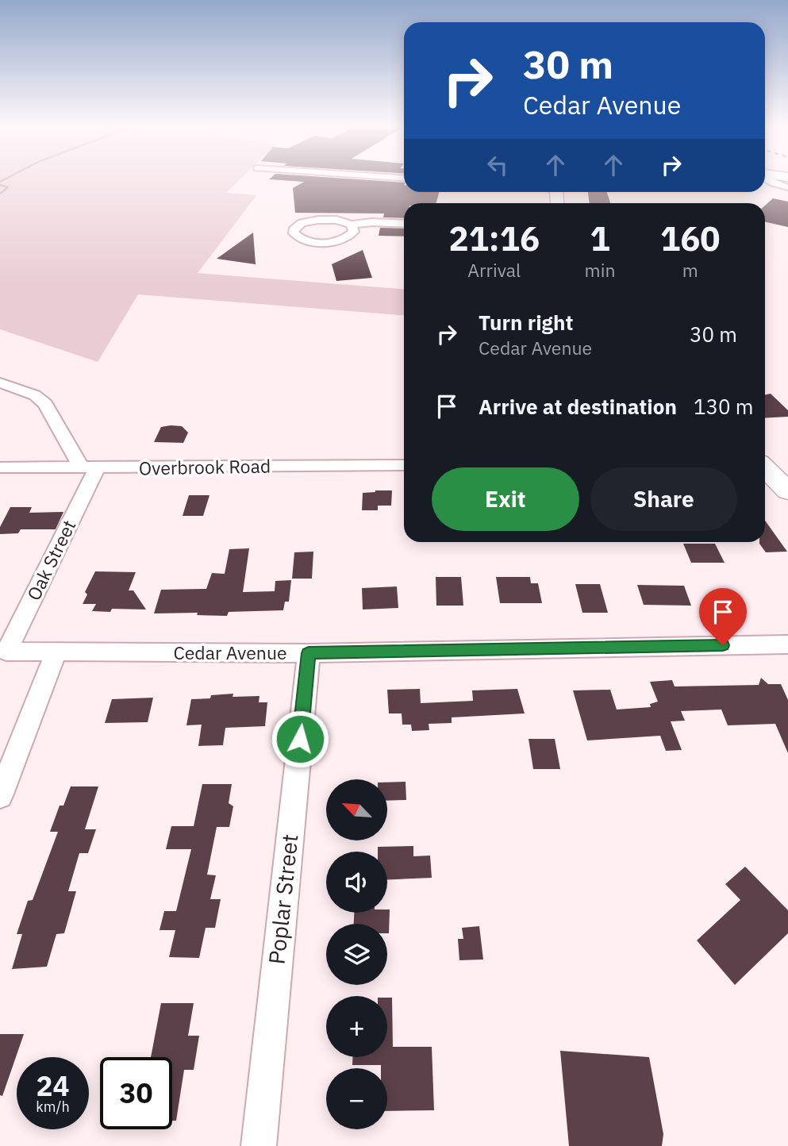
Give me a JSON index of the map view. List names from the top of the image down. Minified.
{"streets":{"street":["Overbrook Road","Oak Street","Cedar Avenue","Poplar Street"]},"crossings":[["Overbrook Road","Oak Street"],["Oak Street","Cedar Avenue"],["Cedar Avenue","Poplar Street"]],"north":"top left","page":{"turn":["30 m","Cedar Avenue"],"eta":["21:16","Arrival","1","min","160","m"],"list":[{"name":"Turn right","note":"Cedar Avenue","value":"30 m"},{"name":"Arrive at destination","value":"130 m"}],"buttons":["Exit","Share"],"map_buttons":["+","−"],"speed":"24 km/h","limit":"30"}}
